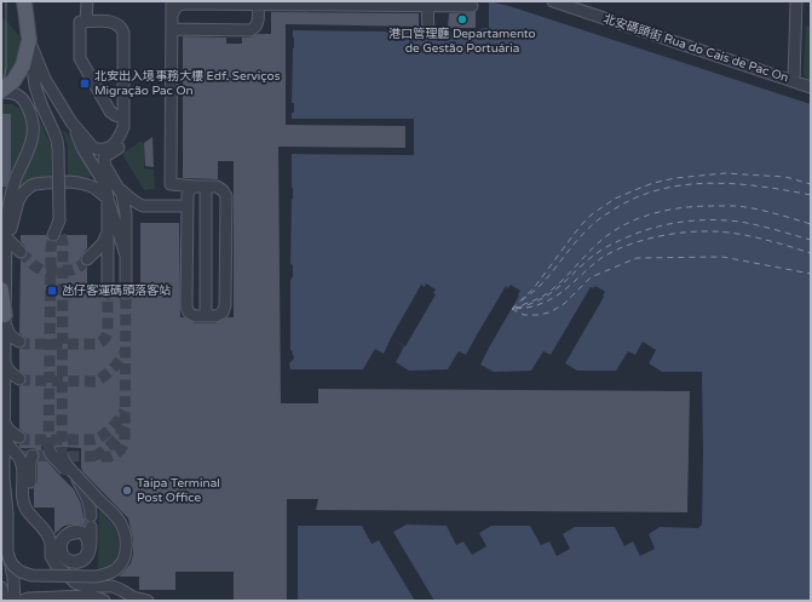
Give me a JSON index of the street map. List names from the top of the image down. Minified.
{"streets":{"street":["北安碼頭街 Rua do Cais de Pac On"]},"places":{"other":["港口管理廳 Departamento de Gestão Portuária","Taipa Terminal Post Office"],"transit":["北安出入境事務大樓 Edf. Serviços Migração Pac On","氹仔客運碼頭落客站"]}}
